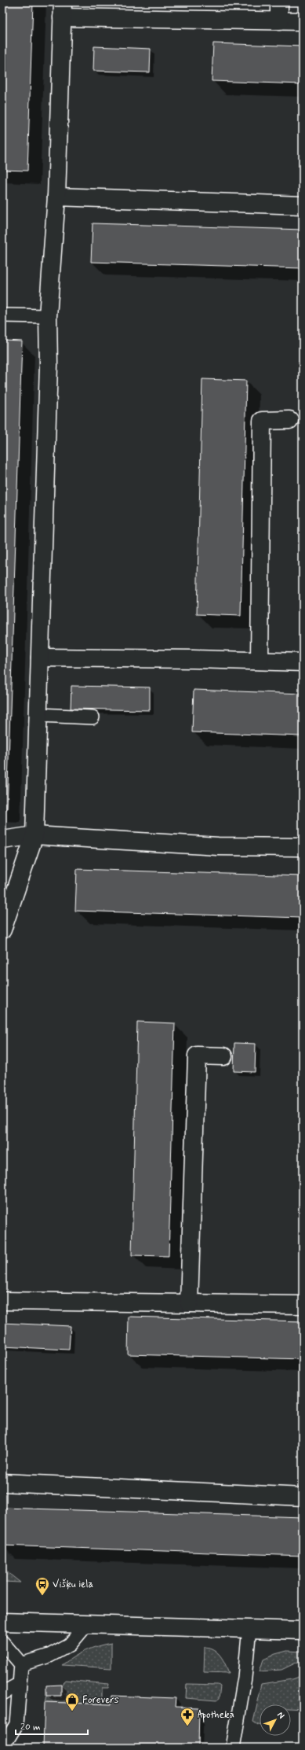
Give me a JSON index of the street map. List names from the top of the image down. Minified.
{"places":{"bus stop":["Višķu iela"],"shop":["Forevers"],"pharmacy":["Apotheka"]},"scale_bar":"20 m","north":"top right"}
